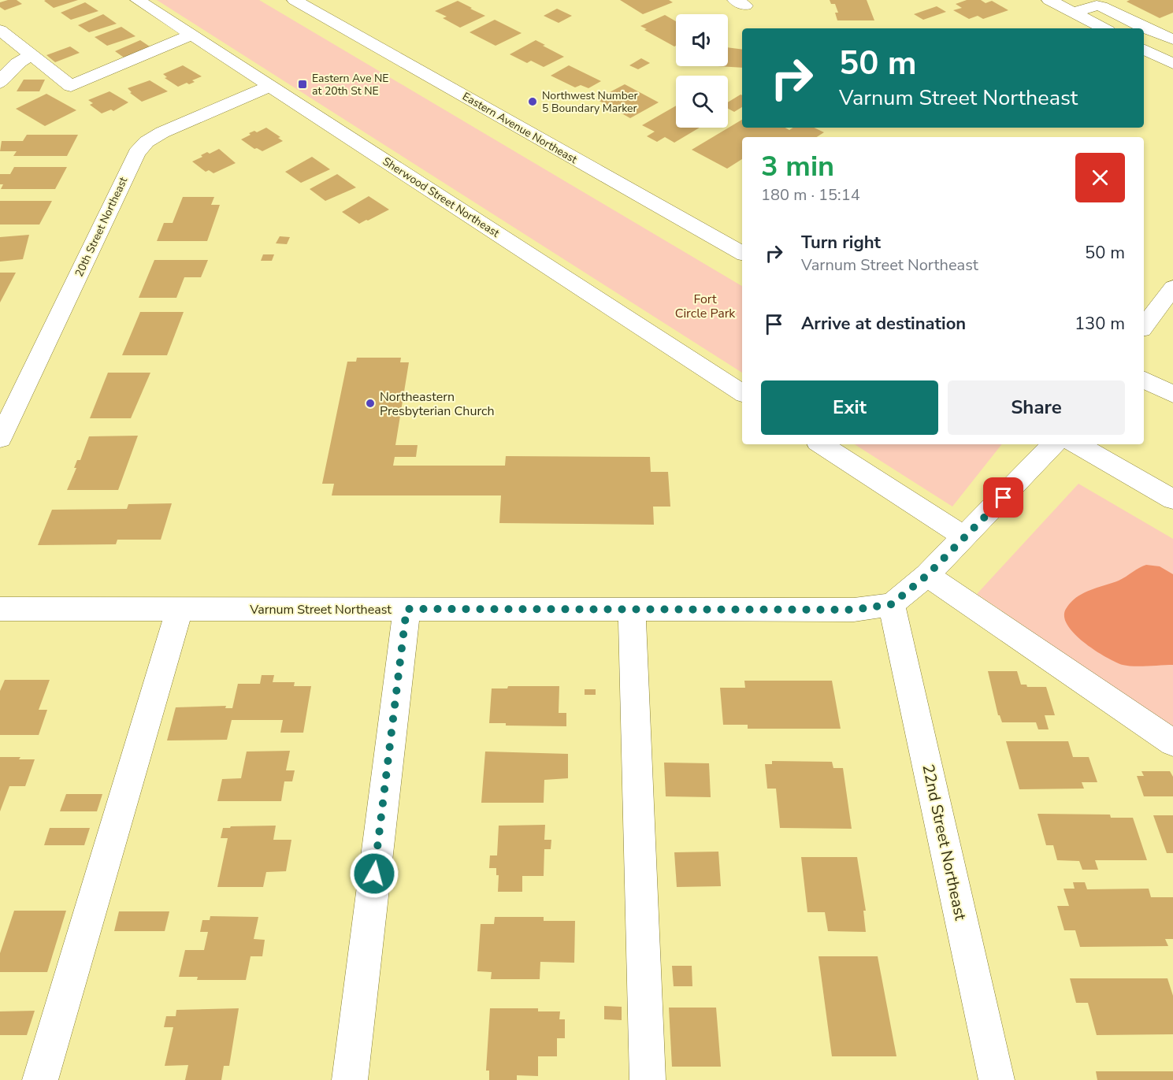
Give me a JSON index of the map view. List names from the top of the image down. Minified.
{"streets":{"street":["Eastern Avenue Northeast","Sherwood Street Northeast","20th Street Northeast","Varnum Street Northeast","22nd Street Northeast"]},"crossings":[["Sherwood Street Northeast","20th Street Northeast"],["Varnum Street Northeast","22nd Street Northeast"]],"parks":["Fort Circle Park"],"places":{"transit":["Eastern Ave NE at 20th St NE"],"other":["Northwest Number 5 Boundary Marker","Northeastern Presbyterian Church"]},"page":{"turn":["50 m","Varnum Street Northeast"],"heading":["3 min","180 m · 15:14"],"list":[{"name":"Turn right","note":"Varnum Street Northeast","value":"50 m"},{"name":"Arrive at destination","value":"130 m"}],"buttons":["Exit","Share"]}}
